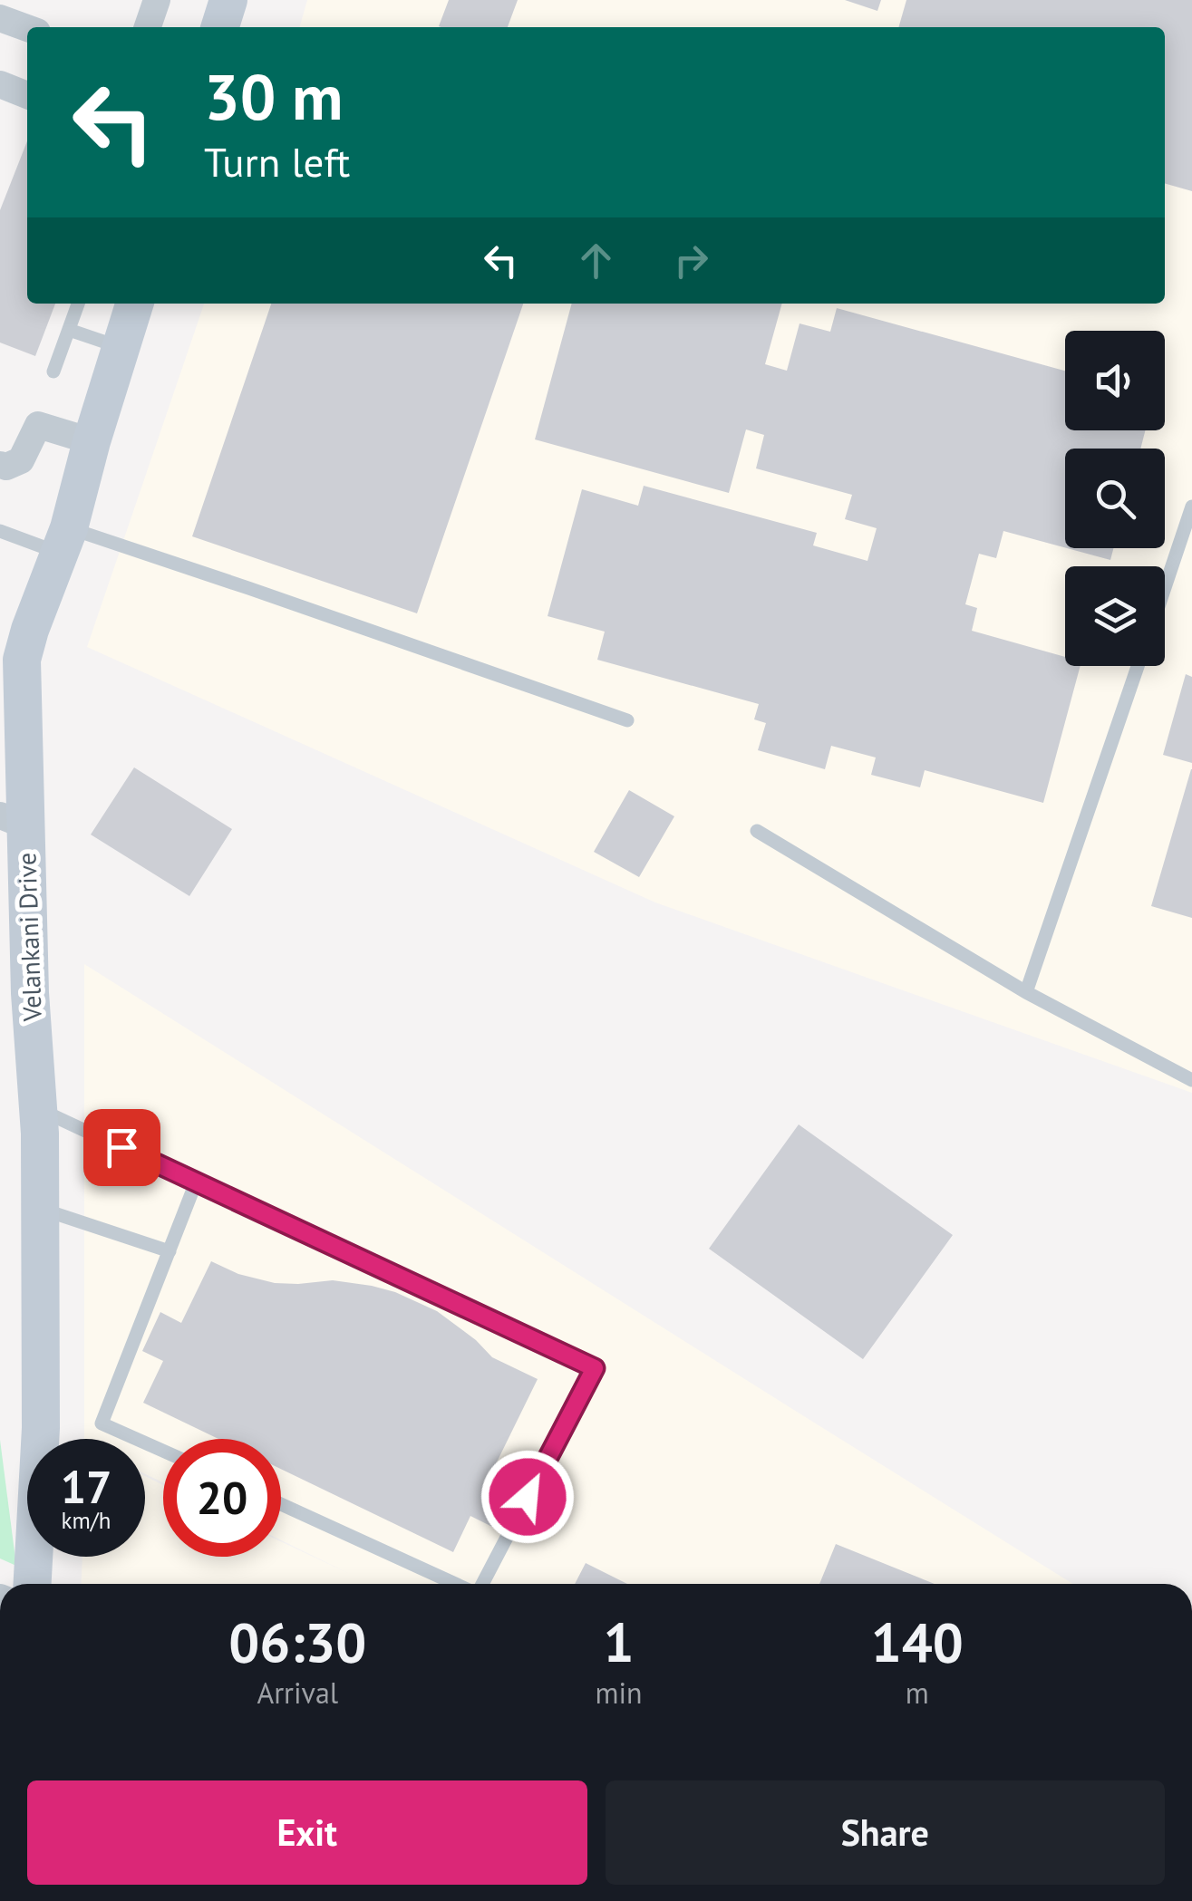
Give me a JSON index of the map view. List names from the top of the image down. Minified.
{"streets":{"street":["Velankani Drive"]},"page":{"turn":["30 m","Turn left"],"speed":"17 km/h","limit":"20","eta":["06:30","Arrival","1","min","140","m"],"buttons":["Exit","Share"]}}
